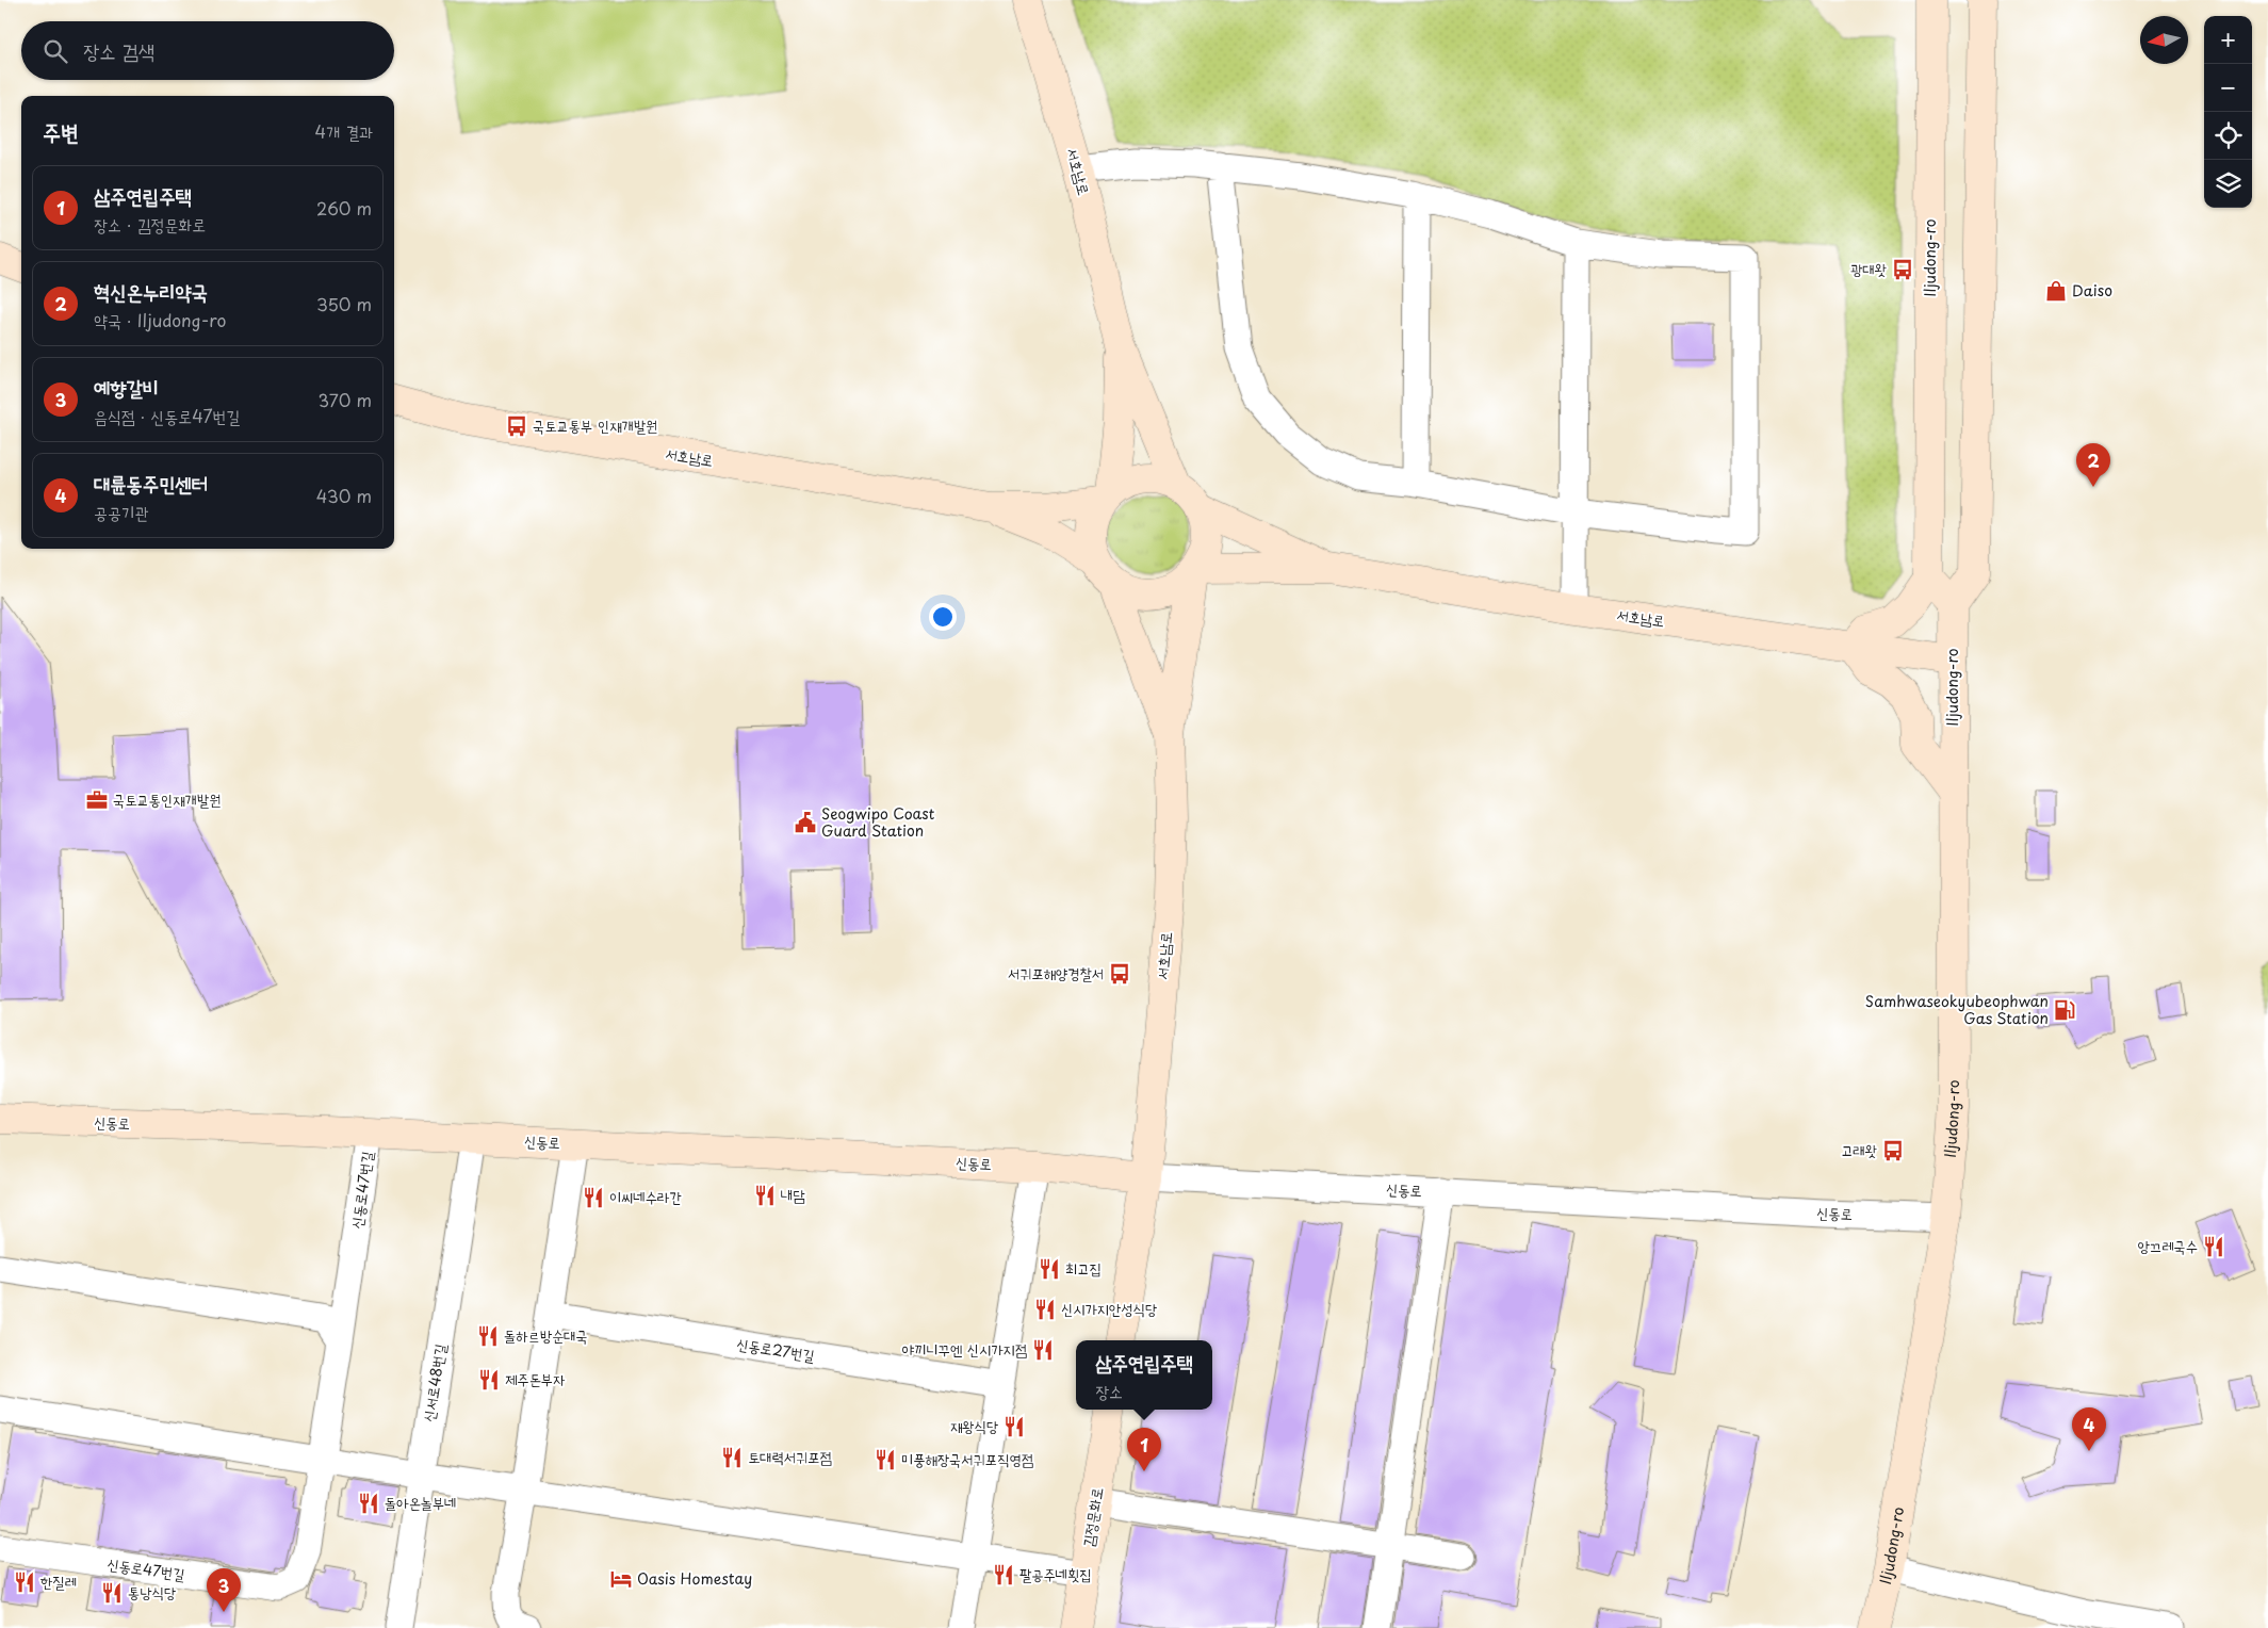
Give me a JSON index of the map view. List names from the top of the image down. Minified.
{"streets":{"main road":["서호남로","Iljudong-ro","신동로","김정문화로"],"street":["신동로47번길","신동로27번길","신서로48번길"]},"crossings":[["서호남로","Iljudong-ro"],["서호남로","신동로"],["Iljudong-ro","신동로"],["신동로","신동로47번길"],["신동로","신서로48번길"]],"places":{"bus stop":["광대왓","국토교통부 인재개발원","서귀포해양경찰서","고래왓"],"shop":["Daiso"],"office":["국토교통인재개발원"],"public building":["Seogwipo Coast Guard Station"],"fuel station":["Samhwaseokyubeophwan Gas Station"],"restaurant":["내담","이씨네수라간","앙끄레국수","최고집","신시가지안성식당","돌하르방순대국","야끼니꾸엔 신시가지점","제주돈부자","재왕식당","토대력서귀포점","미풍해장국서귀포직영점","돌아온놀부네","팔공주네횟집","한질레","통낭식당"],"hotel":["Oasis Homestay"]},"north":"left","page":{"map_buttons":["+","−"],"search":"장소 검색","heading":["주변","4개 결과"],"list":[{"mark":"1","name":"삼주연립주택","note":"장소 · 김정문화로","value":"260 m"},{"mark":"2","name":"혁신온누리약국","note":"약국 · Iljudong-ro","value":"350 m"},{"mark":"3","name":"예향갈비","note":"음식점 · 신동로47번길","value":"370 m"},{"mark":"4","name":"대륜동주민센터","note":"공공기관","value":"430 m"}],"pins":["2","4","1","3"],"popup":["삼주연립주택","장소"]}}
